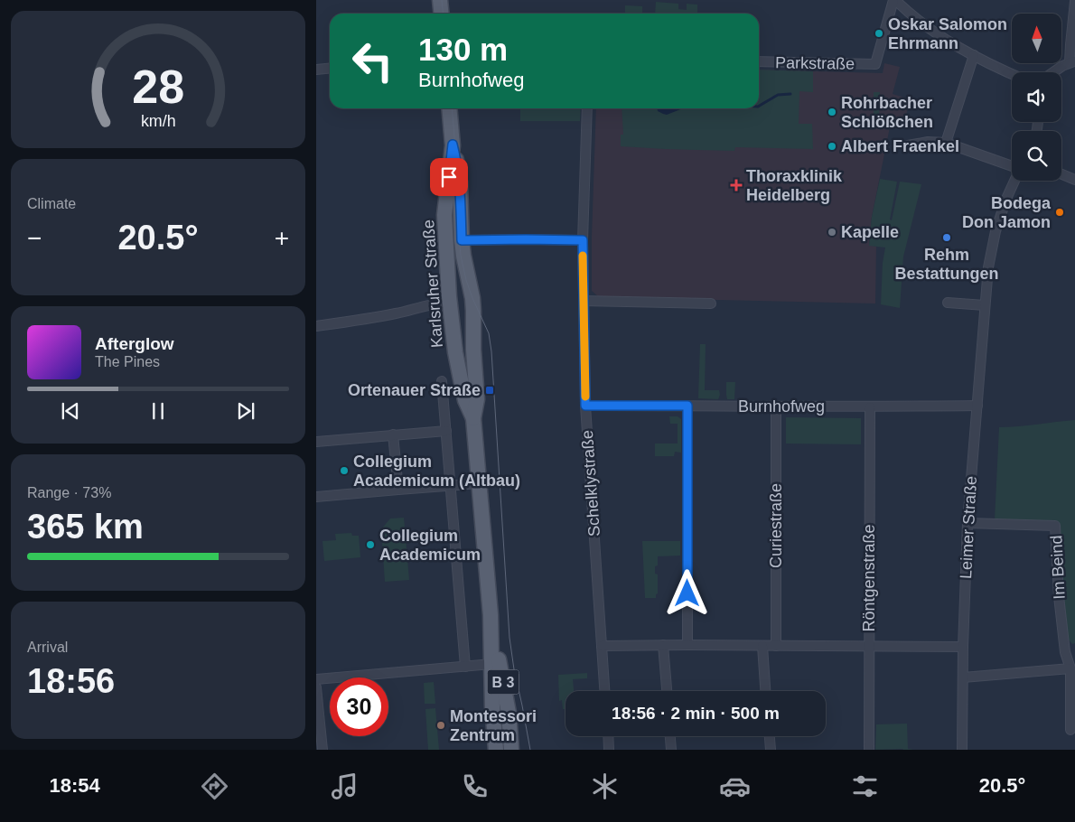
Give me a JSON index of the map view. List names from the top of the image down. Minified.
{"streets":{"main road":["Karlsruher Straße","B 3"],"street":["Parkstraße","Burnhofweg","Schelklystraße","Curiestraße","Leimer Straße","Im Beind","Röntgenstraße"]},"crossings":[["Karlsruher Straße","B 3"],["Burnhofweg","Schelklystraße"],["Burnhofweg","Curiestraße"],["Burnhofweg","Leimer Straße"],["Burnhofweg","Röntgenstraße"],["Leimer Straße","Im Beind"]],"places":{"other":["Oskar Salomon Ehrmann","Rohrbacher Schlößchen","Albert Fraenkel","Bodega Don Jamon","Kapelle","Rehm Bestattungen","Collegium Academicum (Altbau)","Collegium Academicum","Montessori Zentrum"],"health":["Thoraxklinik Heidelberg"],"transit":["Ortenauer Straße"]},"north":"top","page":{"turn":["130 m","Burnhofweg"],"tile":["Climate",["Range · 73%","365 km"],["Arrival","18:56"]],"heat":["−","20.5°","+"],"song":["Afterglow","The Pines"],"limit":"30","trip":"18:56 · 2 min · 500 m","tabs":["18:54","20.5°"],"gauge":["28","km/h"]}}
